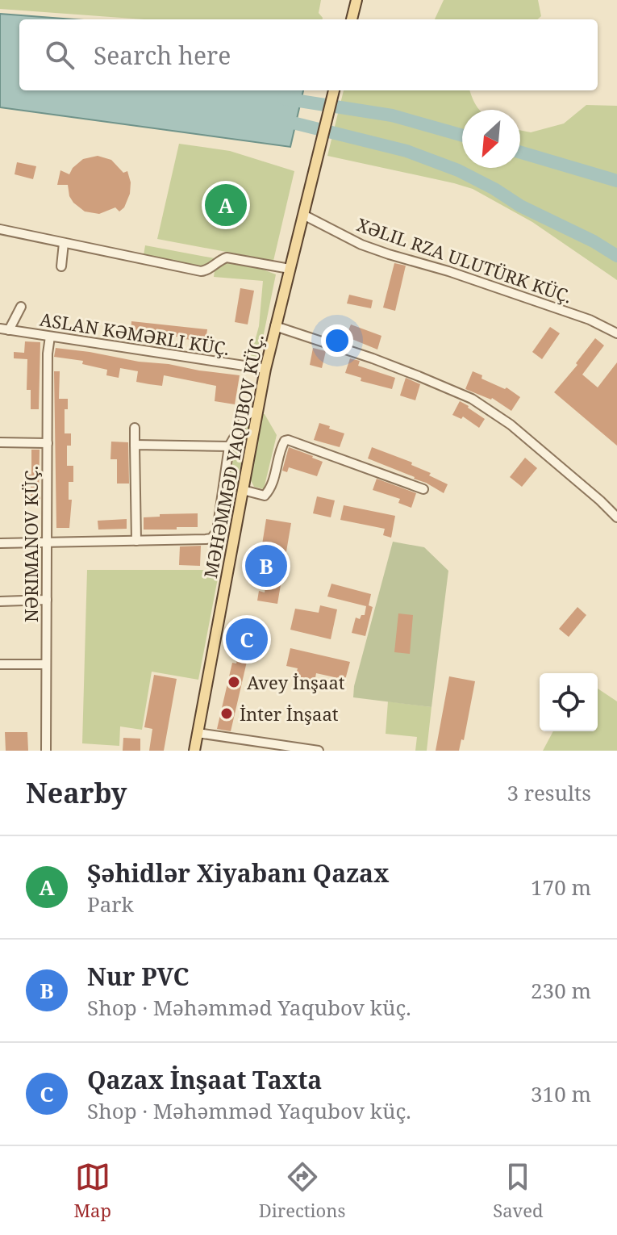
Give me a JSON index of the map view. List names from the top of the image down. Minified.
{"streets":{"main road":["MƏHƏMMƏD YAQUBOV KÜÇ."],"street":["XƏLIL RZA ULUTÜRK KÜÇ.","ASLAN KƏMƏRLI KÜÇ.","NƏRIMANOV KÜÇ."]},"crossings":[["XƏLIL RZA ULUTÜRK KÜÇ.","MƏHƏMMƏD YAQUBOV KÜÇ."],["ASLAN KƏMƏRLI KÜÇ.","MƏHƏMMƏD YAQUBOV KÜÇ."],["ASLAN KƏMƏRLI KÜÇ.","NƏRIMANOV KÜÇ."]],"places":["Avey İnşaat","İnter İnşaat"],"north":"bottom left","page":{"search":"Search here","pins":["A","B","C"],"heading":["Nearby","3 results"],"list":[{"mark":"A","name":"Şəhidlər Xiyabanı Qazax","note":"Park","value":"170 m"},{"mark":"B","name":"Nur PVC","note":"Shop · Məhəmməd Yaqubov küç.","value":"230 m"},{"mark":"C","name":"Qazax İnşaat Taxta","note":"Shop · Məhəmməd Yaqubov küç.","value":"310 m"}],"nav":["Map","Directions","Saved"]}}
